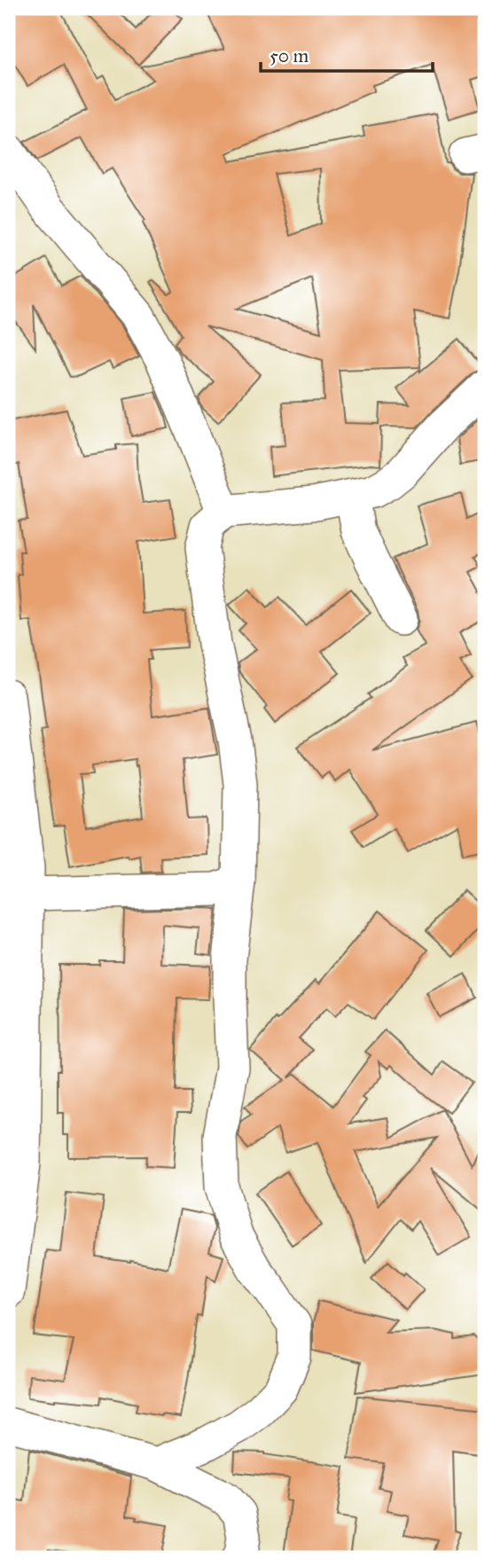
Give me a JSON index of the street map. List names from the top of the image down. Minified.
{"scale_bar":"50 m"}
